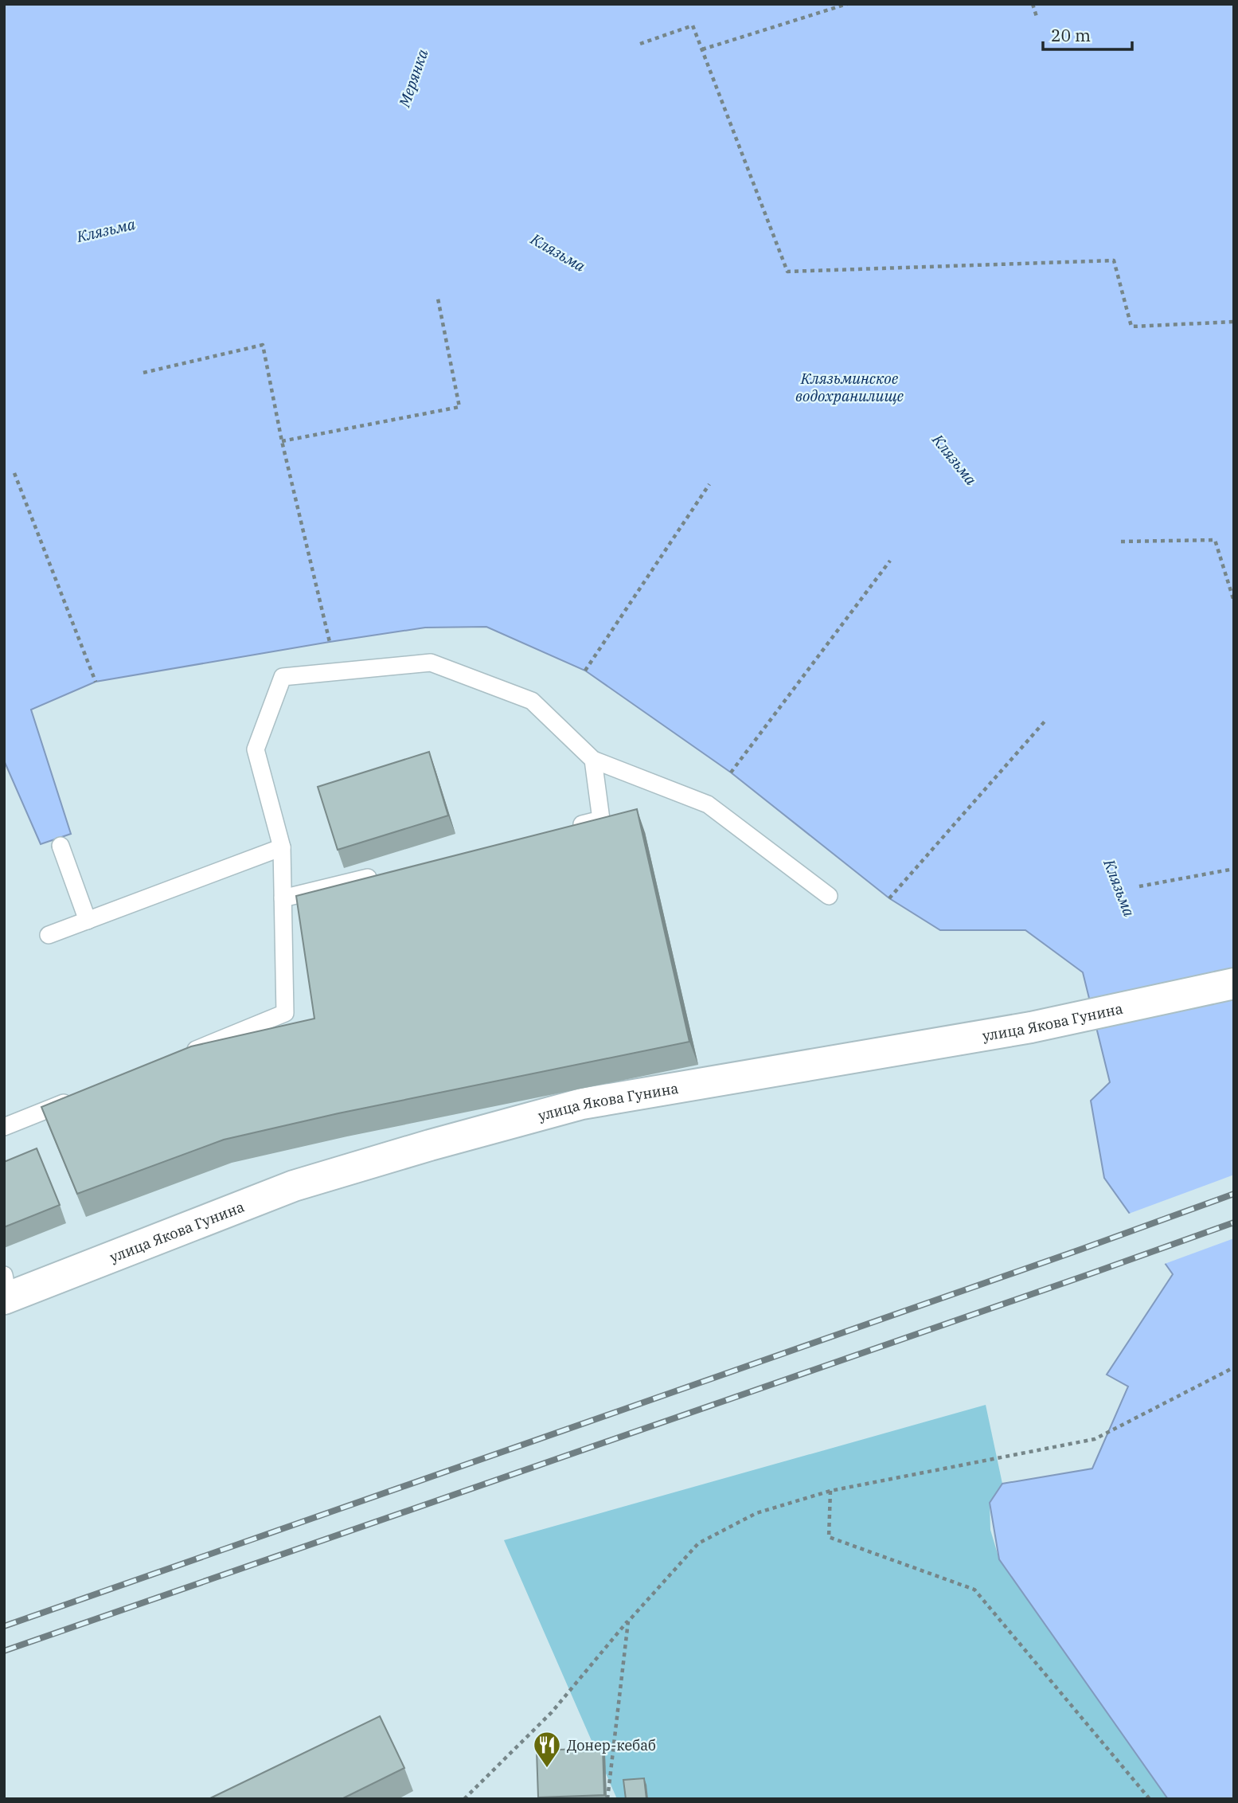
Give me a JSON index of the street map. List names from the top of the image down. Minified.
{"streets":{"street":["улица Якова Гунина"]},"water":["Мерянка","Клязьма","Клязьминское водохранилище"],"places":{"restaurant":["Донер-кебаб"]},"scale_bar":"20 m"}
